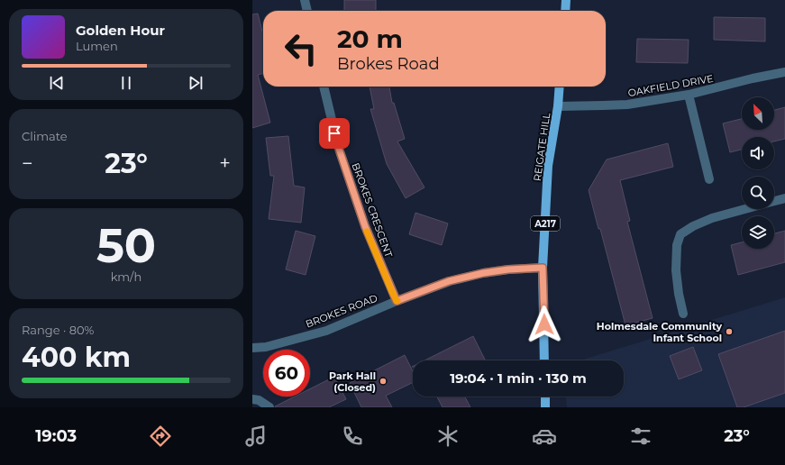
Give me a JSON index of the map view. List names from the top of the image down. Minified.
{"streets":{"main road":["REIGATE HILL","A217"],"street":["OAKFIELD DRIVE","BROKES CRESCENT","BROKES ROAD"]},"crossings":[["OAKFIELD DRIVE","REIGATE HILL"],["REIGATE HILL","BROKES ROAD"],["BROKES CRESCENT","BROKES ROAD"]],"places":["Holmesdale Community Infant School","Park Hall (Closed)"],"north":"top left","page":{"turn":["20 m","Brokes Road"],"song":["Golden Hour","Lumen"],"tile":["Climate",["50","km/h"],["Range · 80%","400 km"]],"heat":["−","23°","+"],"limit":"60","trip":"19:04 · 1 min · 130 m","tabs":["19:03","23°"]}}
